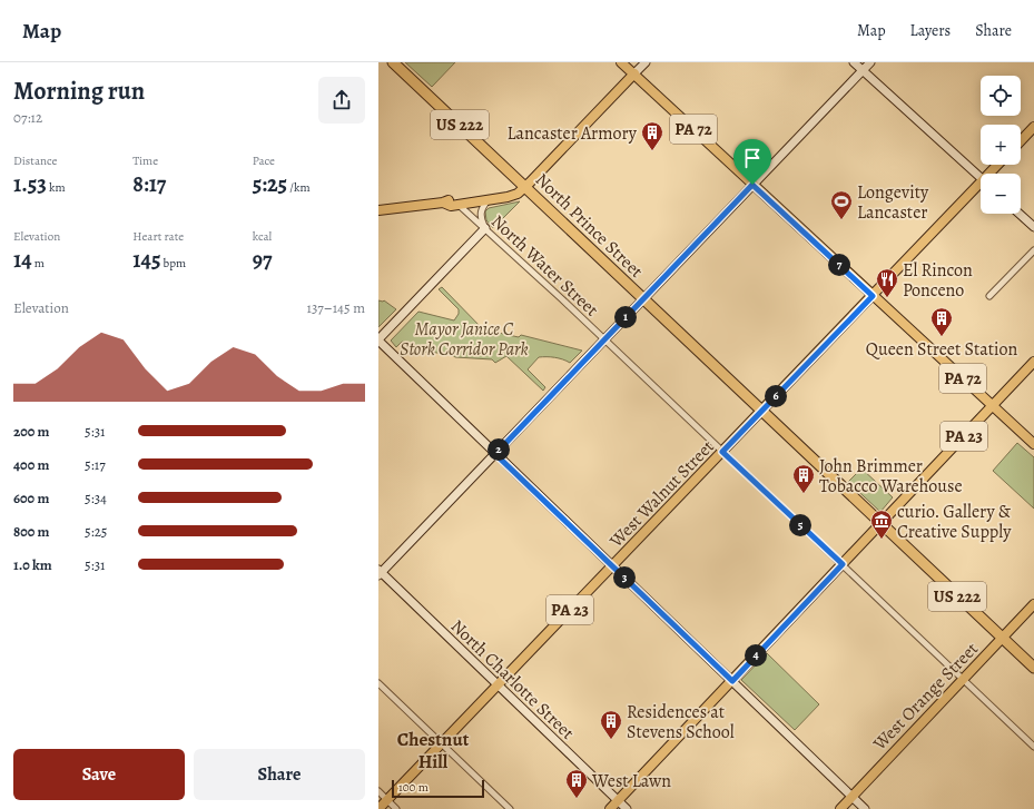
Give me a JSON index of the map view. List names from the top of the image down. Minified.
{"streets":{"highway":["US 222","North Prince Street"],"main road":["PA 72","PA 23","West Walnut Street","West Orange Street"],"street":["North Water Street","North Charlotte Street"]},"crossings":[["PA 72","PA 23"],["PA 72","West Walnut Street"],["North Prince Street","PA 23"],["North Prince Street","West Walnut Street"],["North Prince Street","West Orange Street"],["North Water Street","PA 23"],["North Water Street","West Walnut Street"],["North Water Street","West Orange Street"],["PA 23","West Walnut Street"],["PA 23","North Charlotte Street"],["West Walnut Street","North Charlotte Street"]],"districts":["Chestnut Hill"],"parks":["Mayor Janice C Stork Corridor Park"],"places":{"building":["Lancaster Armory","Queen Street Station","John Brimmer Tobacco Warehouse","Residences at Stevens School","West Lawn"],"sports":["Longevity Lancaster"],"restaurant":["El Rincon Ponceno"],"museum":["curio. Gallery & Creative Supply"]},"scale_bar":"100 m","page":{"header":"Map","nav":["Map","Layers","Share"],"heading":["Morning run","07:12"],"map_buttons":["+","−"],"stats":[["Distance","1.53 km"],["Time","8:17"],["Pace","5:25 /km"],["Elevation","14 m"],["Heart rate","145 bpm"],["kcal","97"]],"pins":["7","1","6","2","5","3","4"],"chart":["Elevation","137–145 m"],"list":[{"name":"200 m","note":"5:31"},{"name":"400 m","note":"5:17"},{"name":"600 m","note":"5:34"},{"name":"800 m","note":"5:25"},{"name":"1.0 km","note":"5:31"}],"buttons":["Save","Share"],"scale":"100 m"}}
